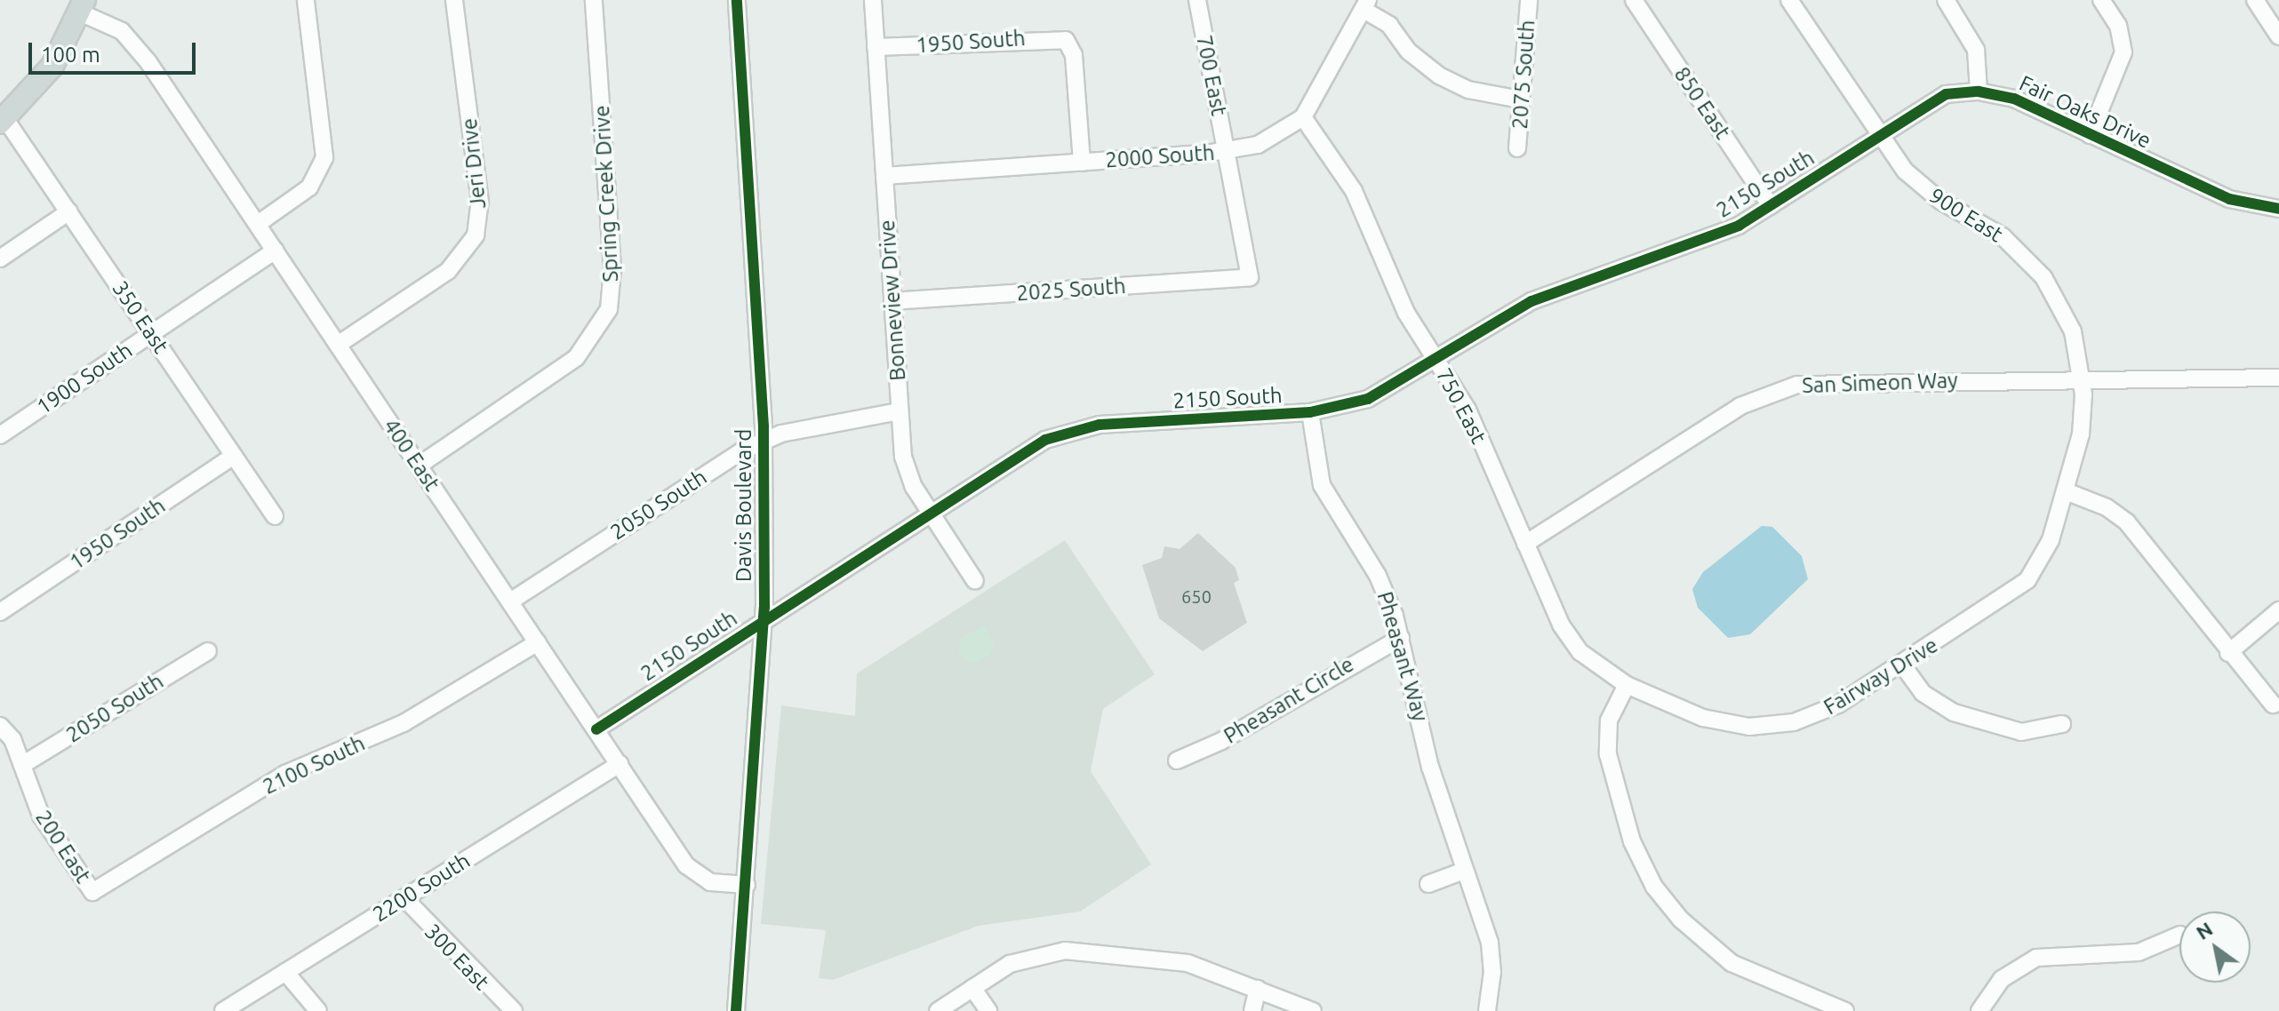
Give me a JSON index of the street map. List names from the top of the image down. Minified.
{"streets":{"street":["1950 South","2075 South","700 East","850 East","Fair Oaks Drive","2000 South","Jeri Drive","2150 South","Spring Creek Drive","900 East","2025 South","Bonneview Drive","350 East","1900 South","San Simeon Way","750 East","400 East","2050 South","Davis Boulevard","Pheasant Way","Fairway Drive","Pheasant Circle","2100 South","200 East","2200 South","300 East"]},"crossings":[["1950 South","2000 South"],["1950 South","Bonneview Drive"],["1950 South","350 East"],["700 East","2000 South"],["700 East","2025 South"],["850 East","2150 South"],["Fair Oaks Drive","2150 South"],["Fair Oaks Drive","900 East"],["2000 South","Bonneview Drive"],["2000 South","750 East"],["Jeri Drive","400 East"],["2150 South","900 East"],["2150 South","Bonneview Drive"],["2150 South","750 East"],["2150 South","400 East"],["2150 South","Davis Boulevard"],["2150 South","Pheasant Way"],["Spring Creek Drive","400 East"],["900 East","San Simeon Way"],["900 East","Fairway Drive"],["2025 South","Bonneview Drive"],["Bonneview Drive","2050 South"],["350 East","1900 South"],["1900 South","400 East"],["San Simeon Way","750 East"],["750 East","Fairway Drive"],["400 East","2050 South"],["400 East","Davis Boulevard"],["400 East","2100 South"],["400 East","2200 South"],["2050 South","Davis Boulevard"],["2050 South","200 East"],["Pheasant Way","Pheasant Circle"],["2100 South","200 East"],["2200 South","300 East"]],"house_numbers":["650"],"scale_bar":"100 m","north":"top left"}
